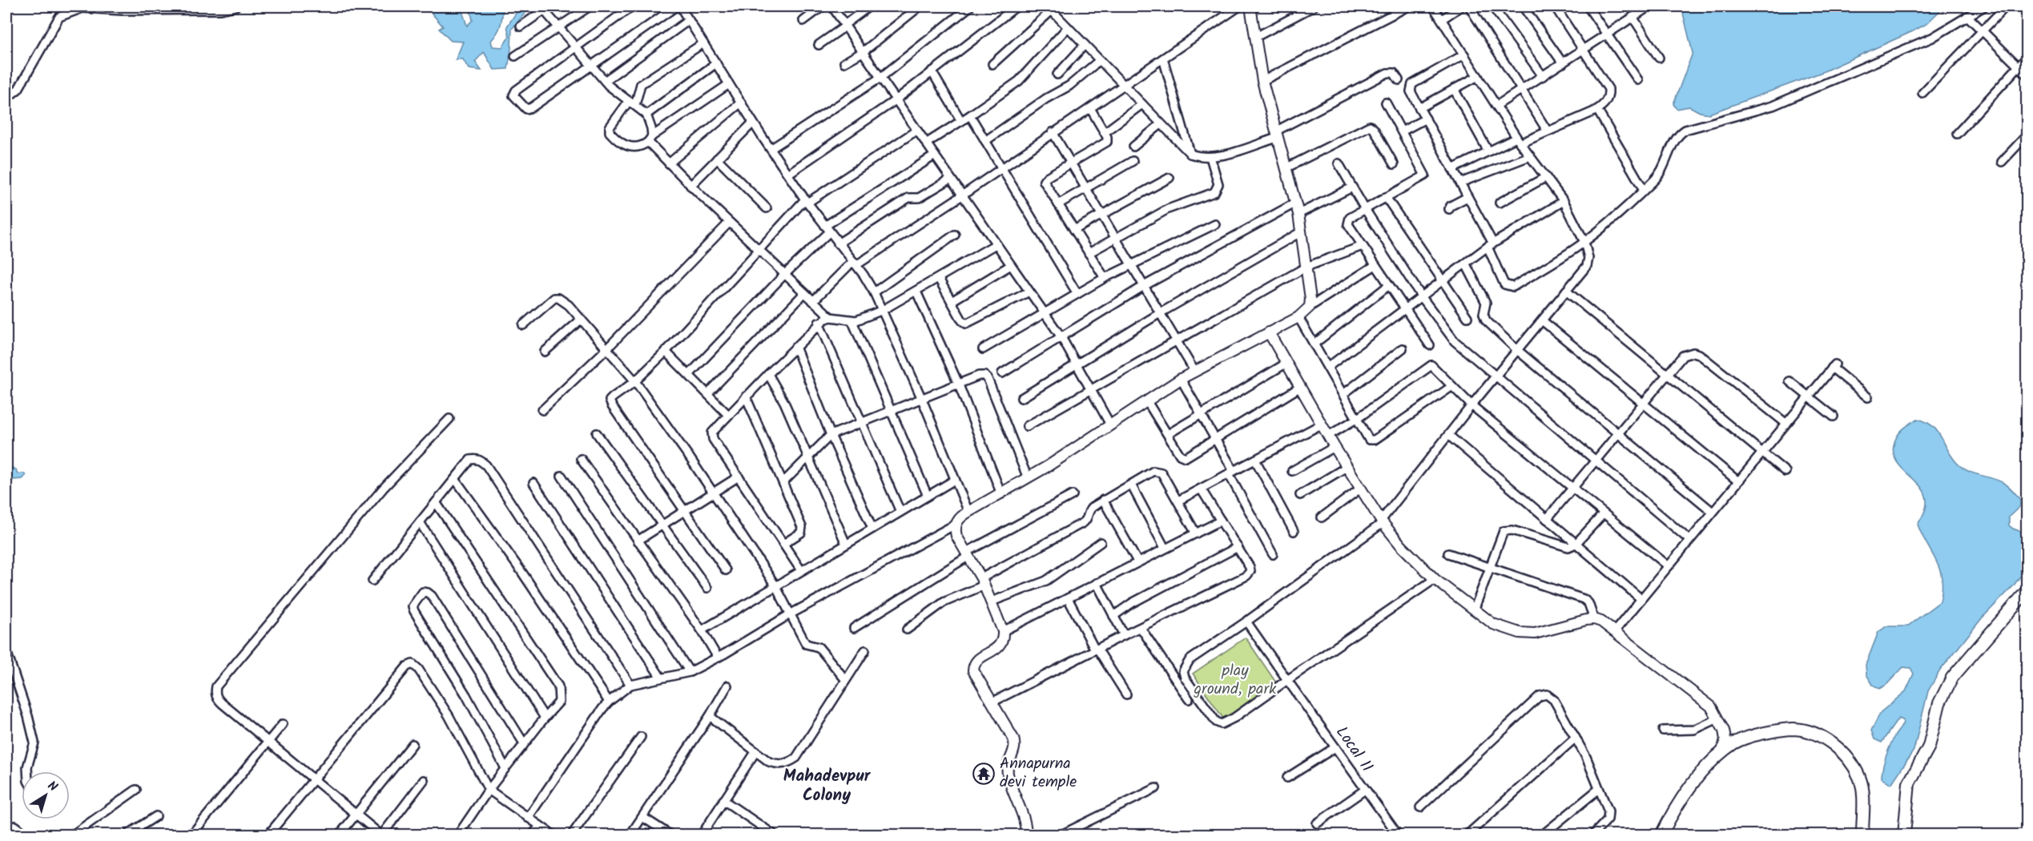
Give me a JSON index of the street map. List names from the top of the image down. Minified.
{"streets":{"street":["Local 11"]},"districts":["Mahadevpur Colony"],"parks":["play ground, park"],"places":{"temple":["Annapurna devi temple"]},"north":"top right"}
